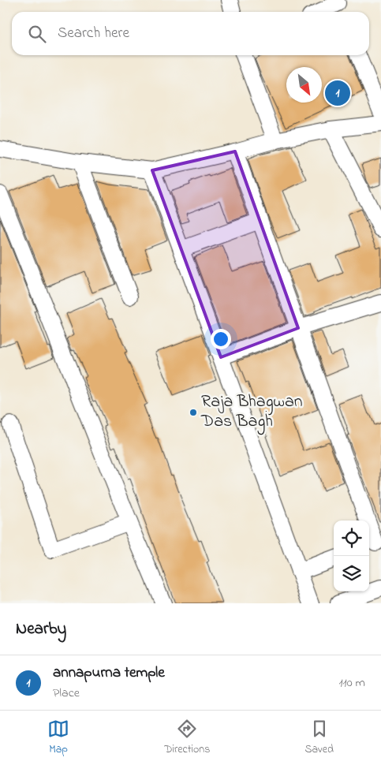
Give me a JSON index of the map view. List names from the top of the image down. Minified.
{"places":["Raja Bhagwan Das Bagh"],"north":"bottom right","page":{"search":"Search here","pins":"1","heading":"Nearby","list":[{"mark":"1","name":"annapurna temple","note":"Place","value":"110 m"}],"nav":["Map","Directions","Saved"]}}
